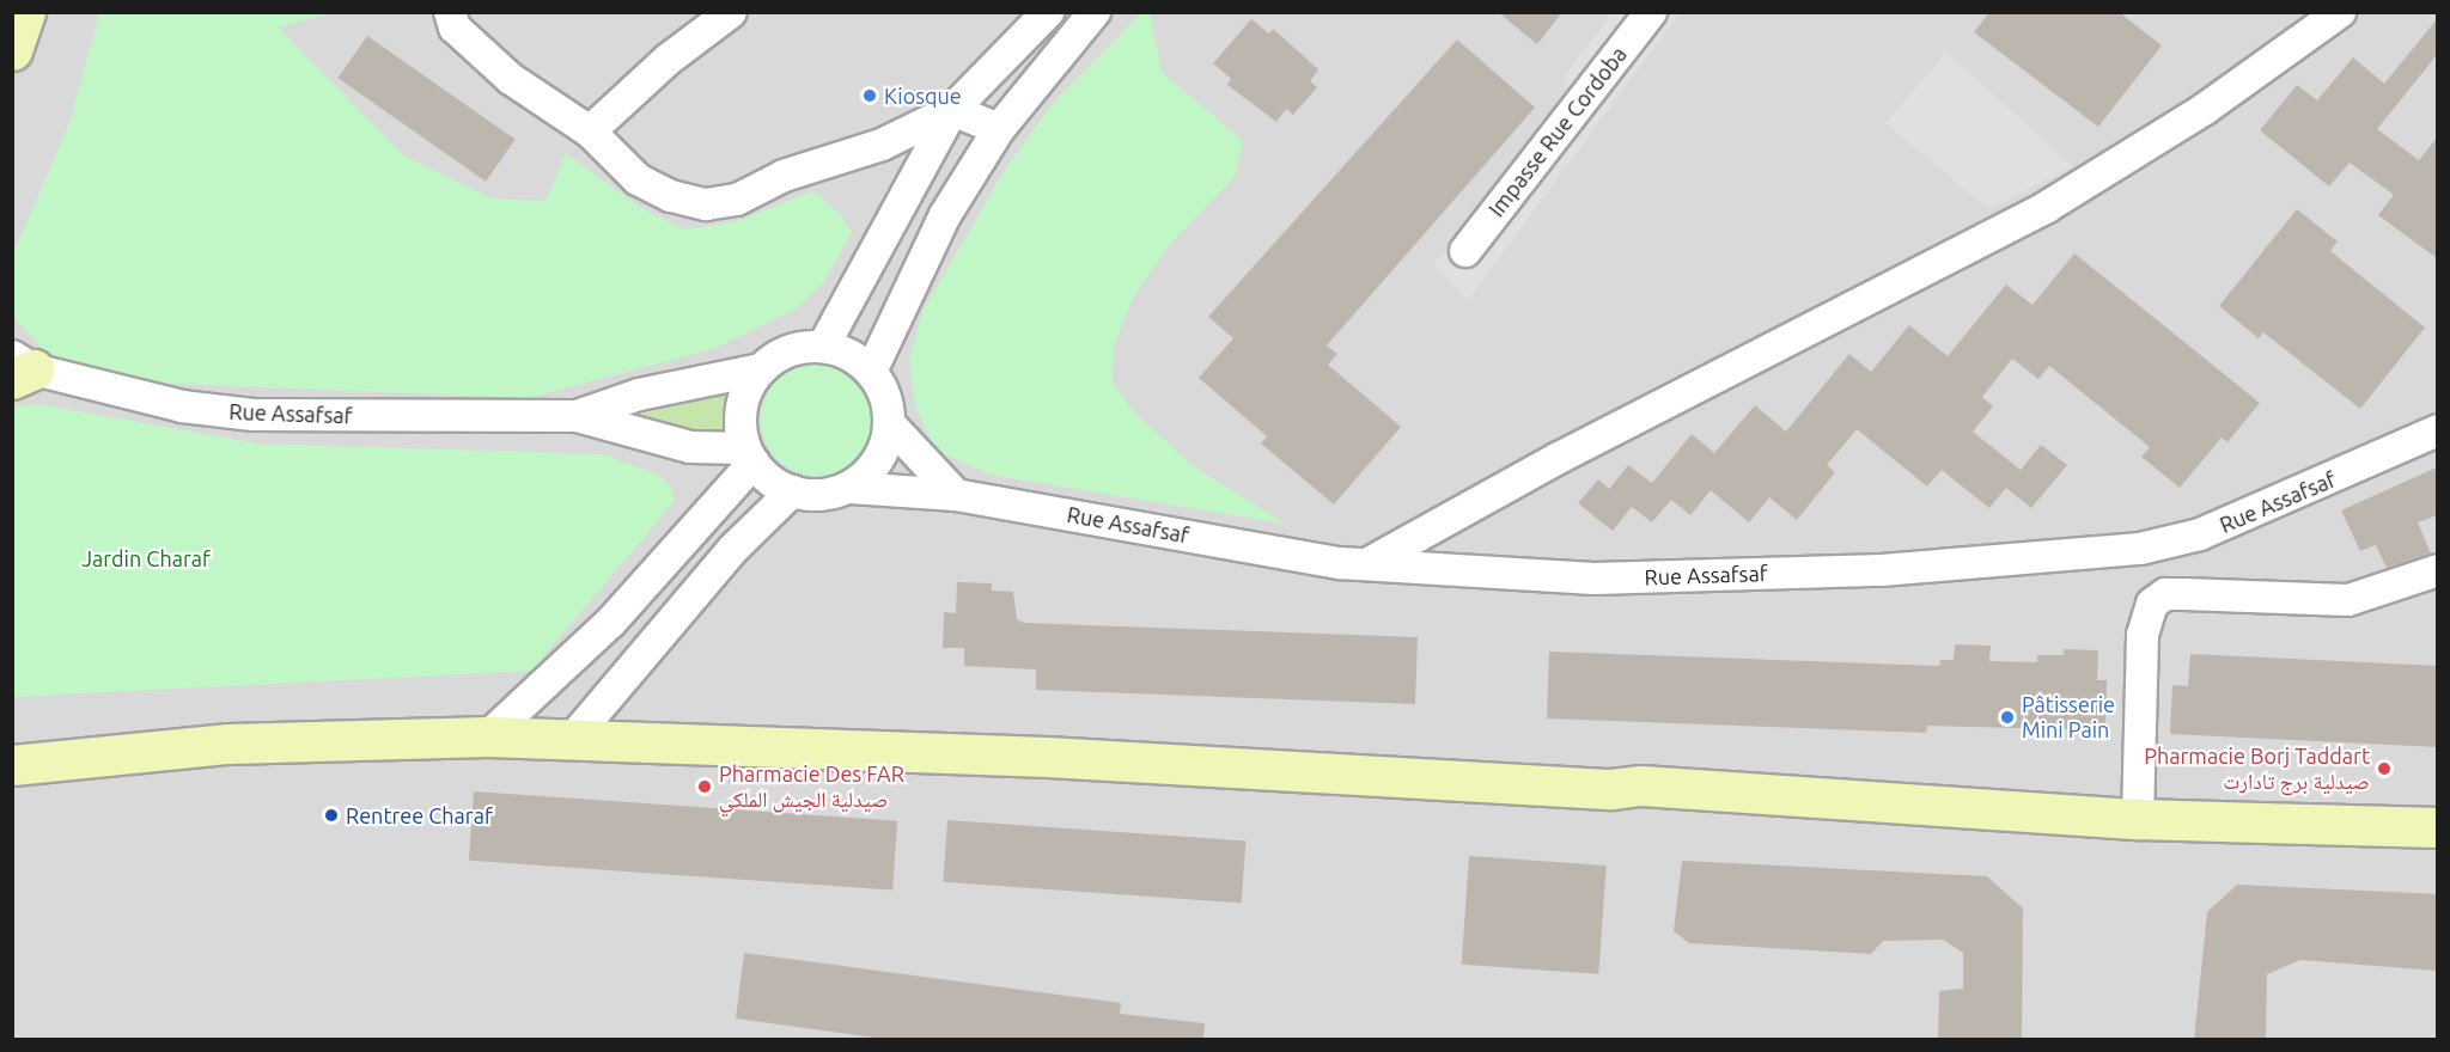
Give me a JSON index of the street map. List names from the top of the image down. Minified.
{"streets":{"street":["Impasse Rue Cordoba","Rue Assafsaf"]},"parks":["Jardin Charaf"],"places":["Kiosque","Pâtisserie Mini Pain","Pharmacie Borj Taddart صيدلية برج تادارت","Pharmacie Des FAR صيدلية الجيش الملكي","Rentree Charaf"]}
